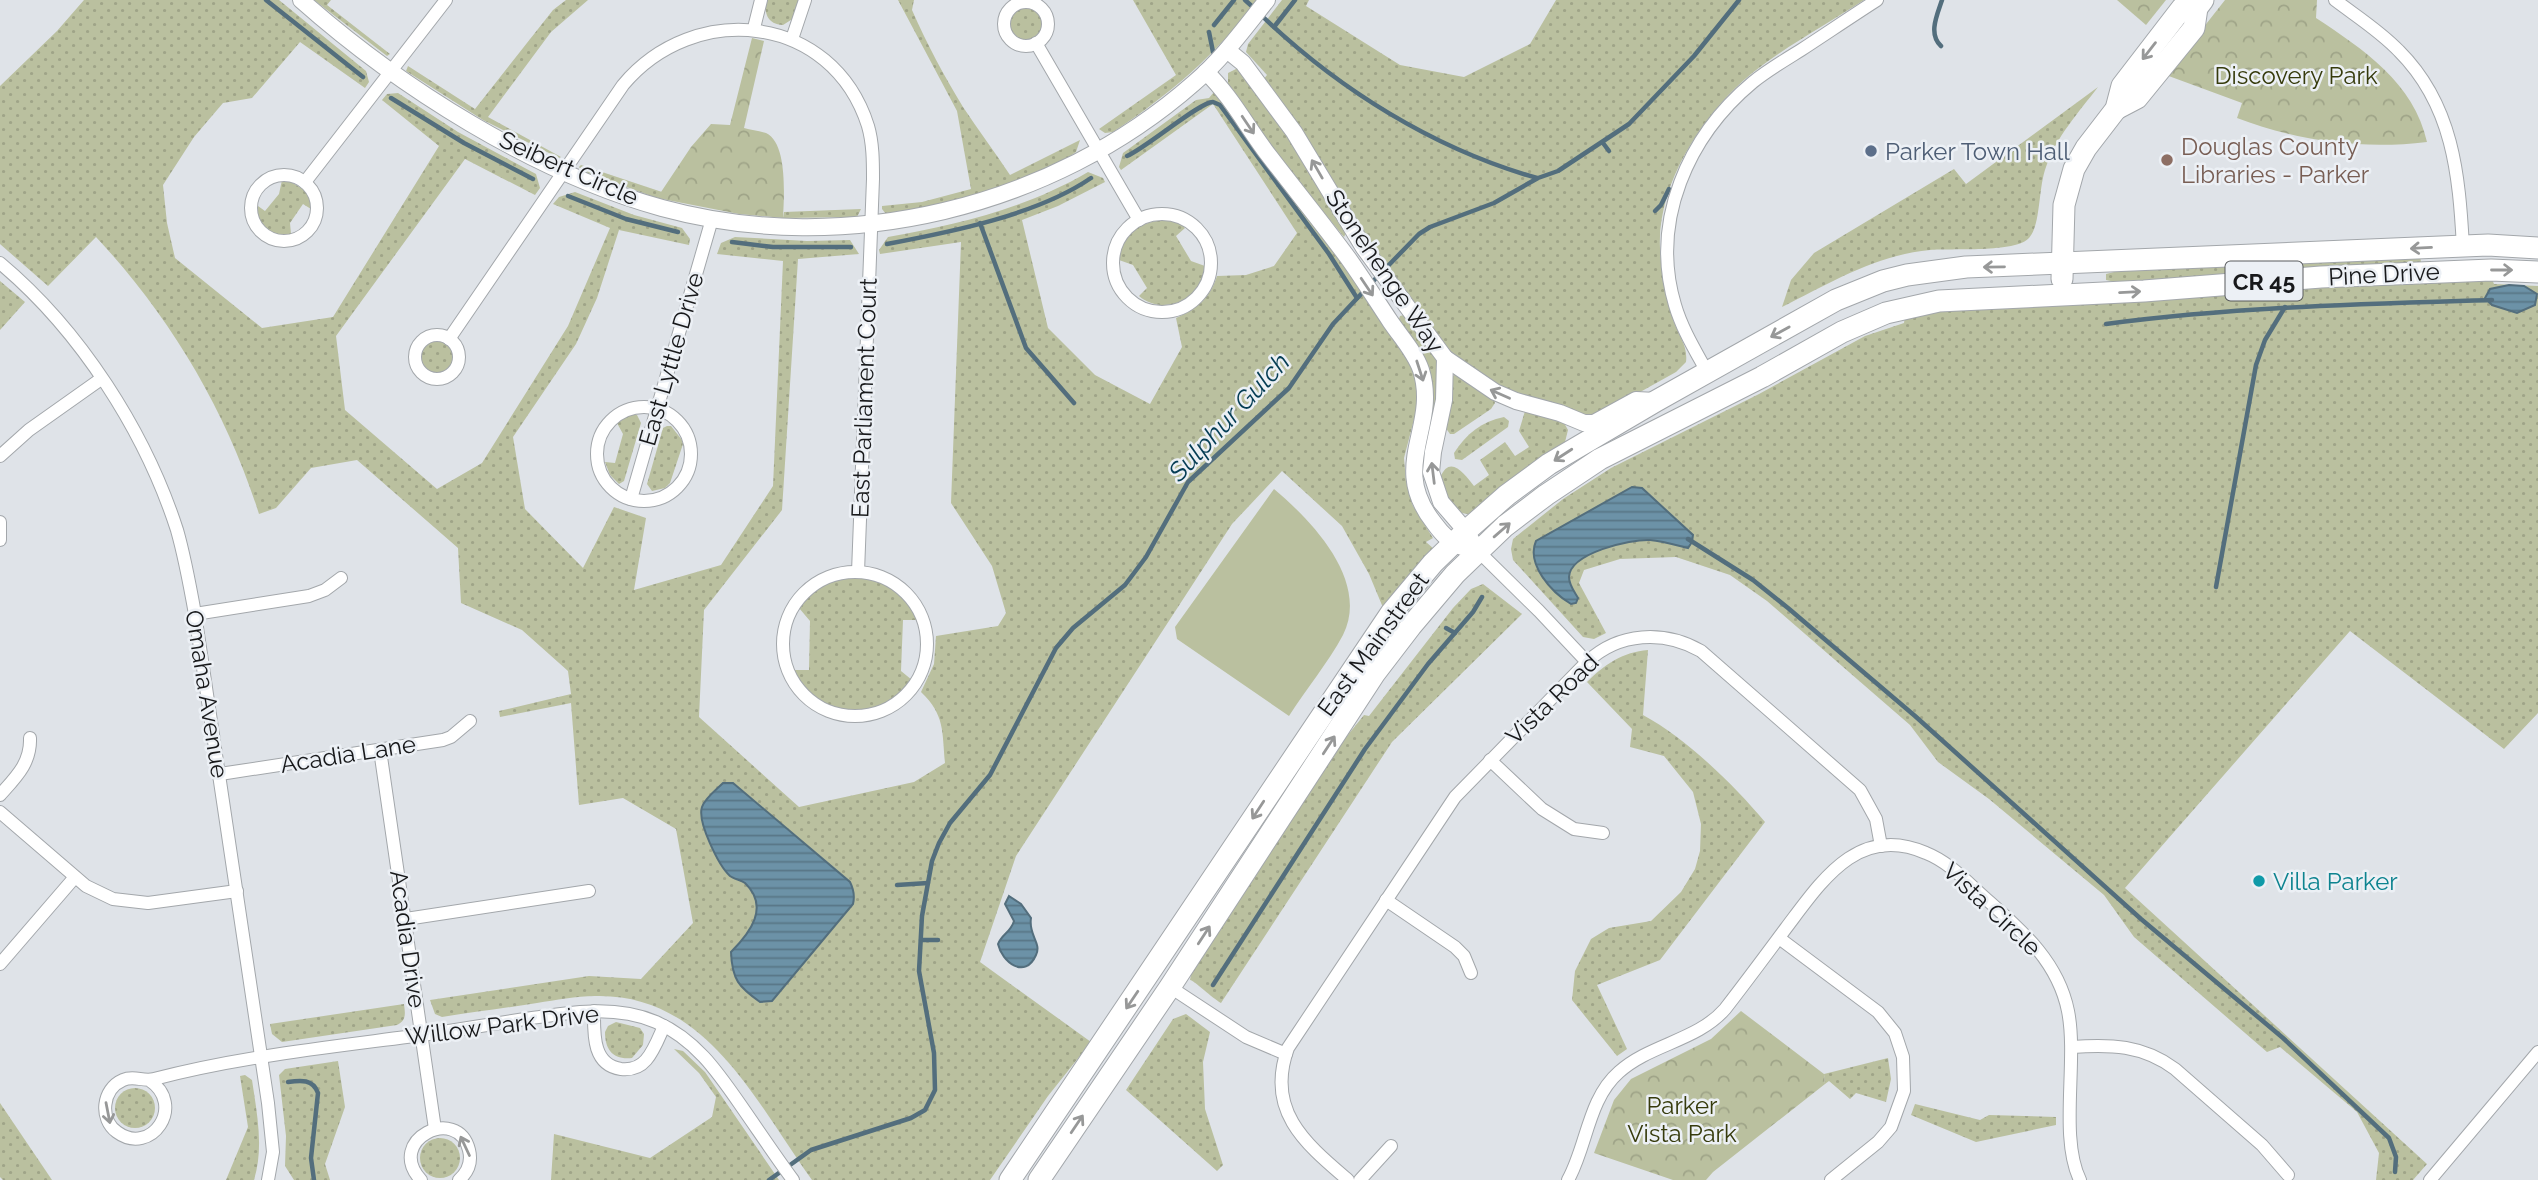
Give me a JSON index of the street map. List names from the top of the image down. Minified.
{"streets":{"main road":["Pine Drive","CR 45","East Mainstreet"],"street":["Seibert Circle","Stonehenge Way","East Lyttle Drive","East Parliament Court","Omaha Avenue","Vista Road","Acadia Lane","Vista Circle","Acadia Drive","Willow Park Drive"]},"crossings":[["Seibert Circle","Stonehenge Way"],["Seibert Circle","East Lyttle Drive"],["Seibert Circle","East Parliament Court"],["Stonehenge Way","East Mainstreet"],["Stonehenge Way","Vista Road"],["Pine Drive","East Mainstreet"],["Omaha Avenue","Acadia Lane"],["Omaha Avenue","Willow Park Drive"],["Vista Road","Vista Circle"],["Acadia Lane","Acadia Drive"],["Acadia Drive","Willow Park Drive"]],"water":["Sulphur Gulch"],"parks":["Discovery Park","Parker Vista Park"],"places":["Parker Town Hall","Douglas County Libraries - Parker","Villa Parker"]}
